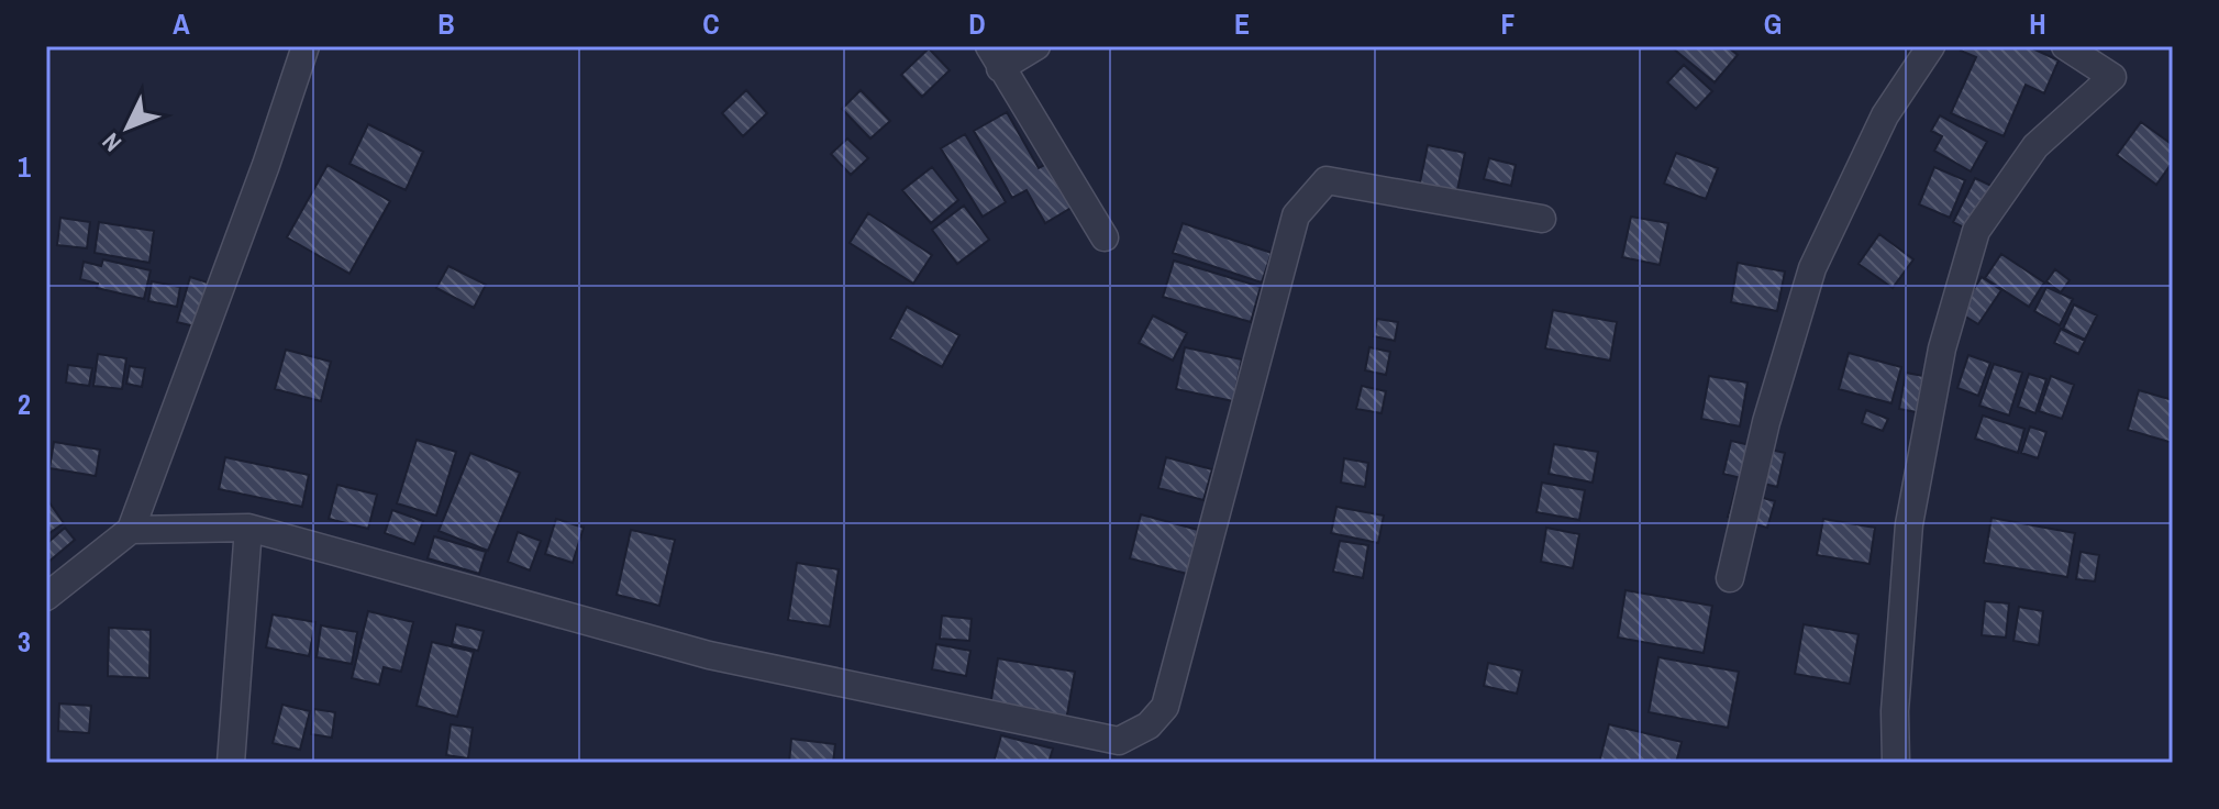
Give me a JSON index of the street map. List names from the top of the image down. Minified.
{"north":"bottom left","grid":{"columns":["A","B","C","D","E","F","G","H"],"rows":["1","2","3"]}}
